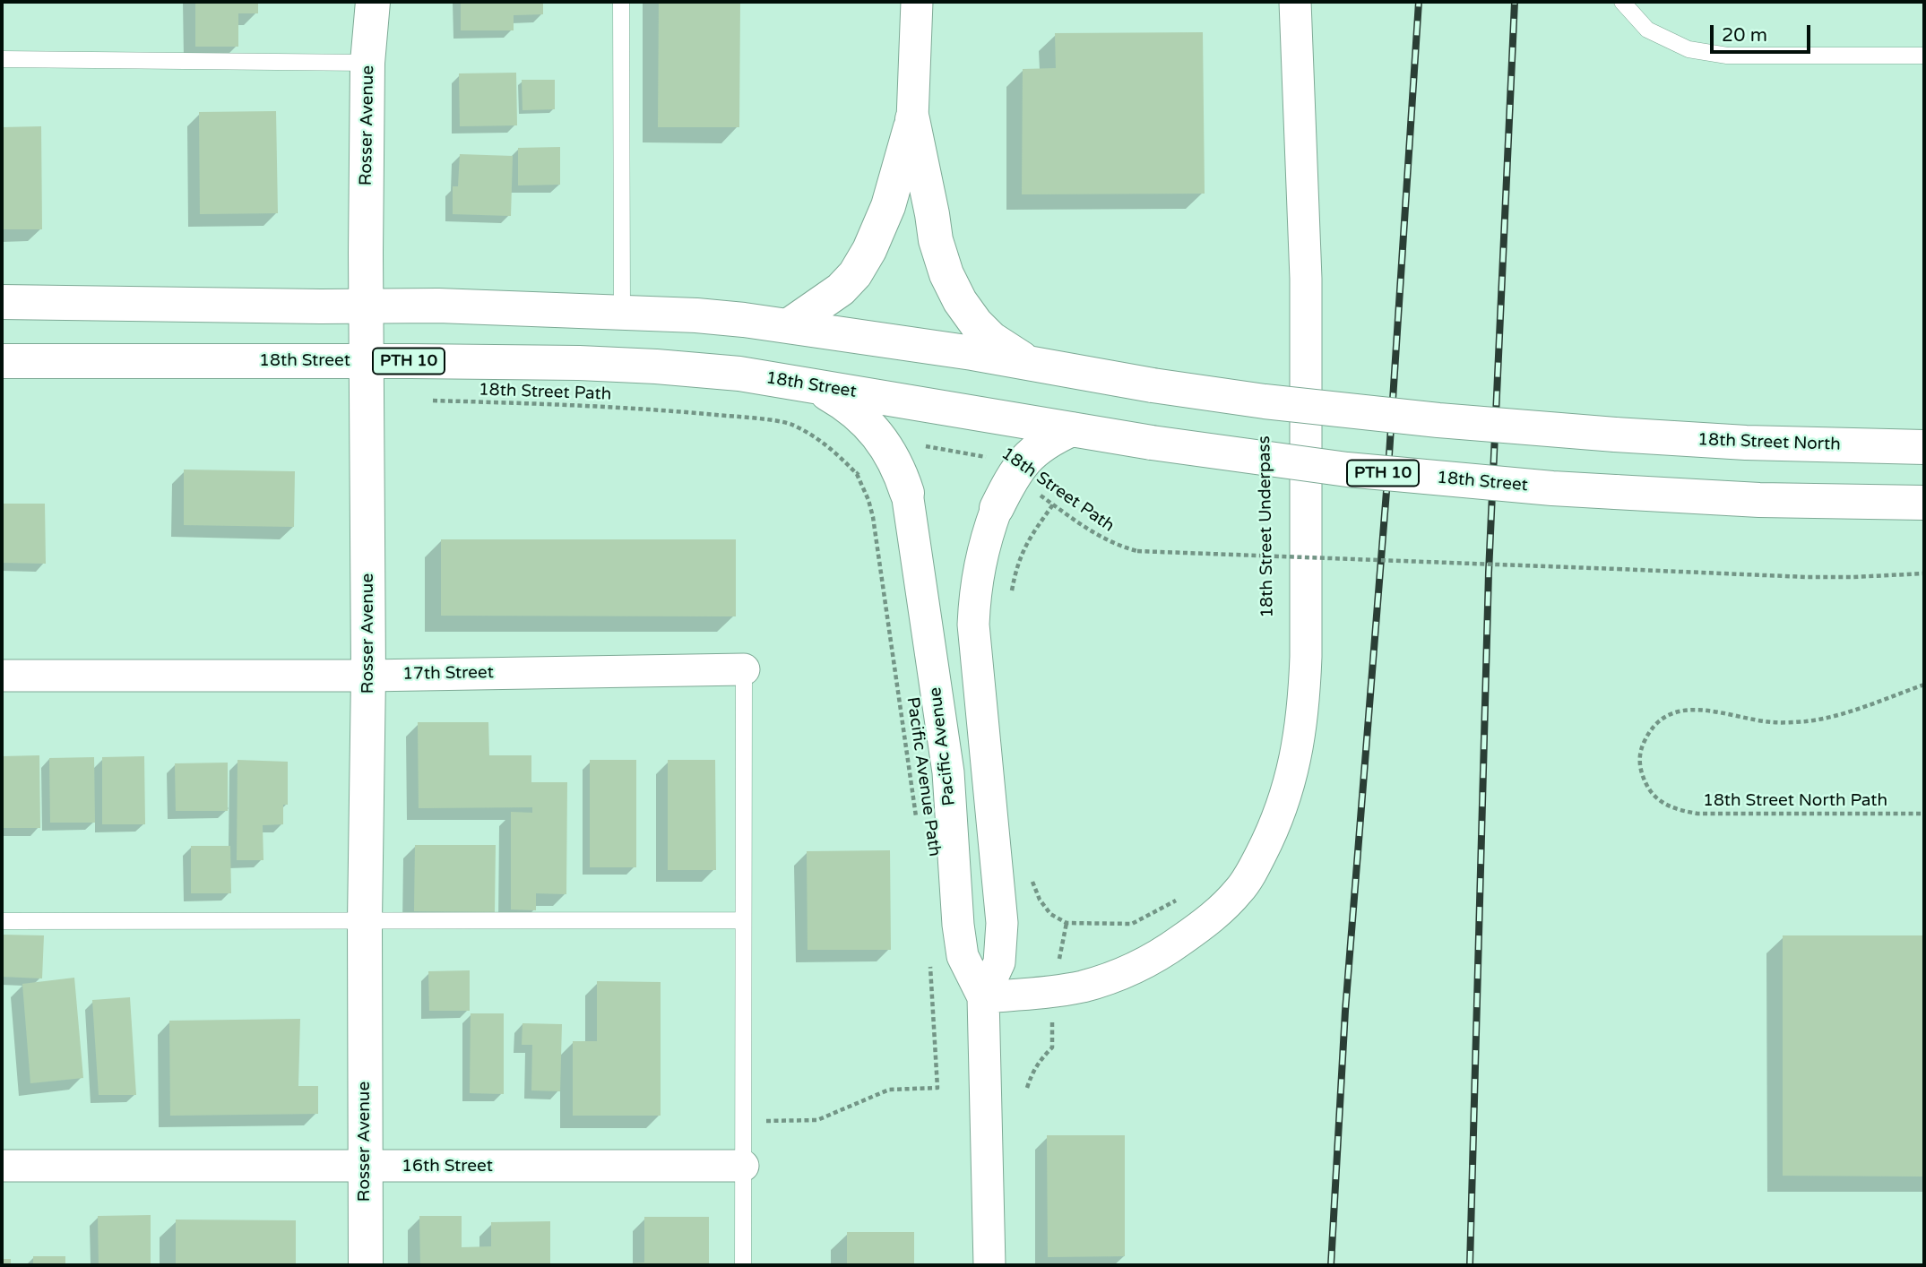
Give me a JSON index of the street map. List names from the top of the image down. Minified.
{"streets":{"main road":["Rosser Avenue","18th Street","PTH 10","18th Street North"],"street":["17th Street","Pacific Avenue","16th Street"],"path":["18th Street Path","18th Street Underpass","Pacific Avenue Path","18th Street North Path"]},"crossings":[["Rosser Avenue","18th Street"],["Rosser Avenue","17th Street"],["Rosser Avenue","16th Street"],["18th Street Path","Pacific Avenue Path"]],"scale_bar":"20 m"}
